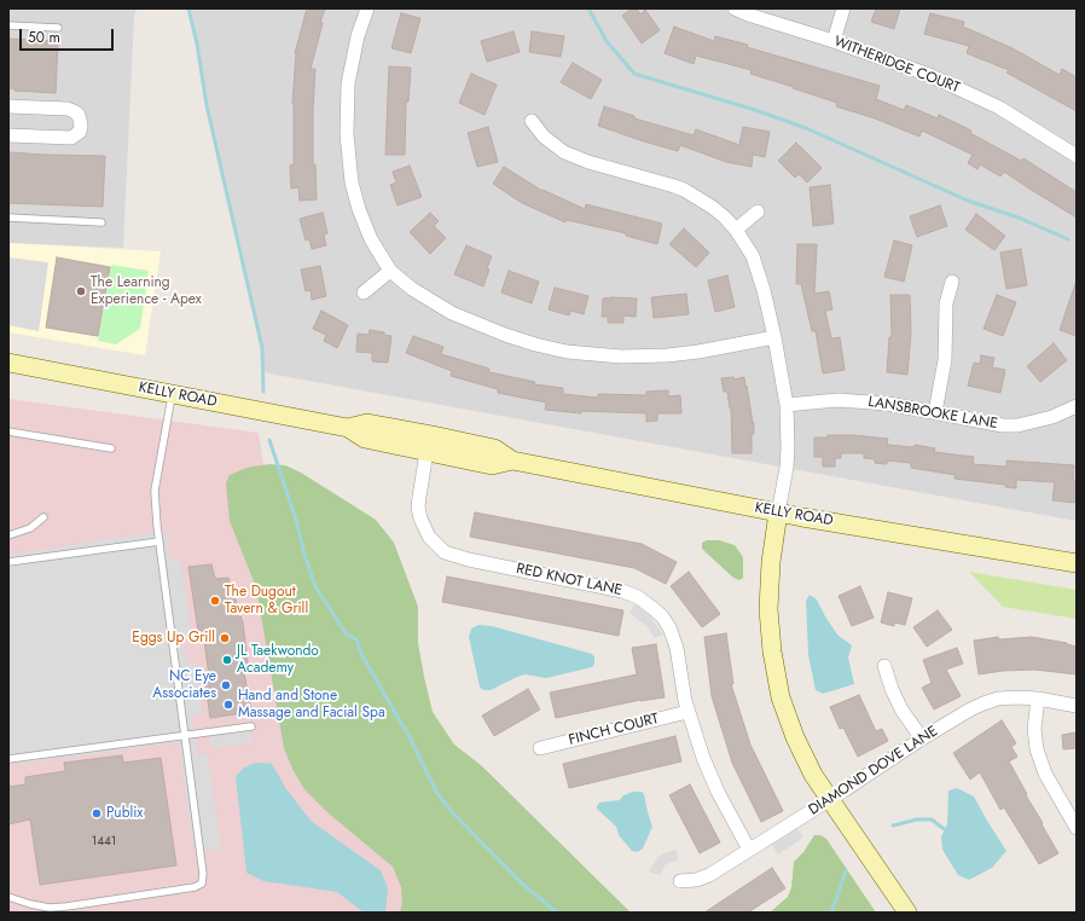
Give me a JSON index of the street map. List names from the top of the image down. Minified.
{"streets":{"main road":["KELLY ROAD"],"street":["WITHERIDGE COURT","LANSBROOKE LANE","RED KNOT LANE","FINCH COURT","DIAMOND DOVE LANE"]},"crossings":[["KELLY ROAD","RED KNOT LANE"],["RED KNOT LANE","FINCH COURT"],["RED KNOT LANE","DIAMOND DOVE LANE"]],"places":["The Learning Experience - Apex","The Dugout Tavern & Grill","Eggs Up Grill","JL Taekwondo Academy","NC Eye Associates","Hand and Stone Massage and Facial Spa","Publix"],"house_numbers":["1441"],"scale_bar":"50 m"}
